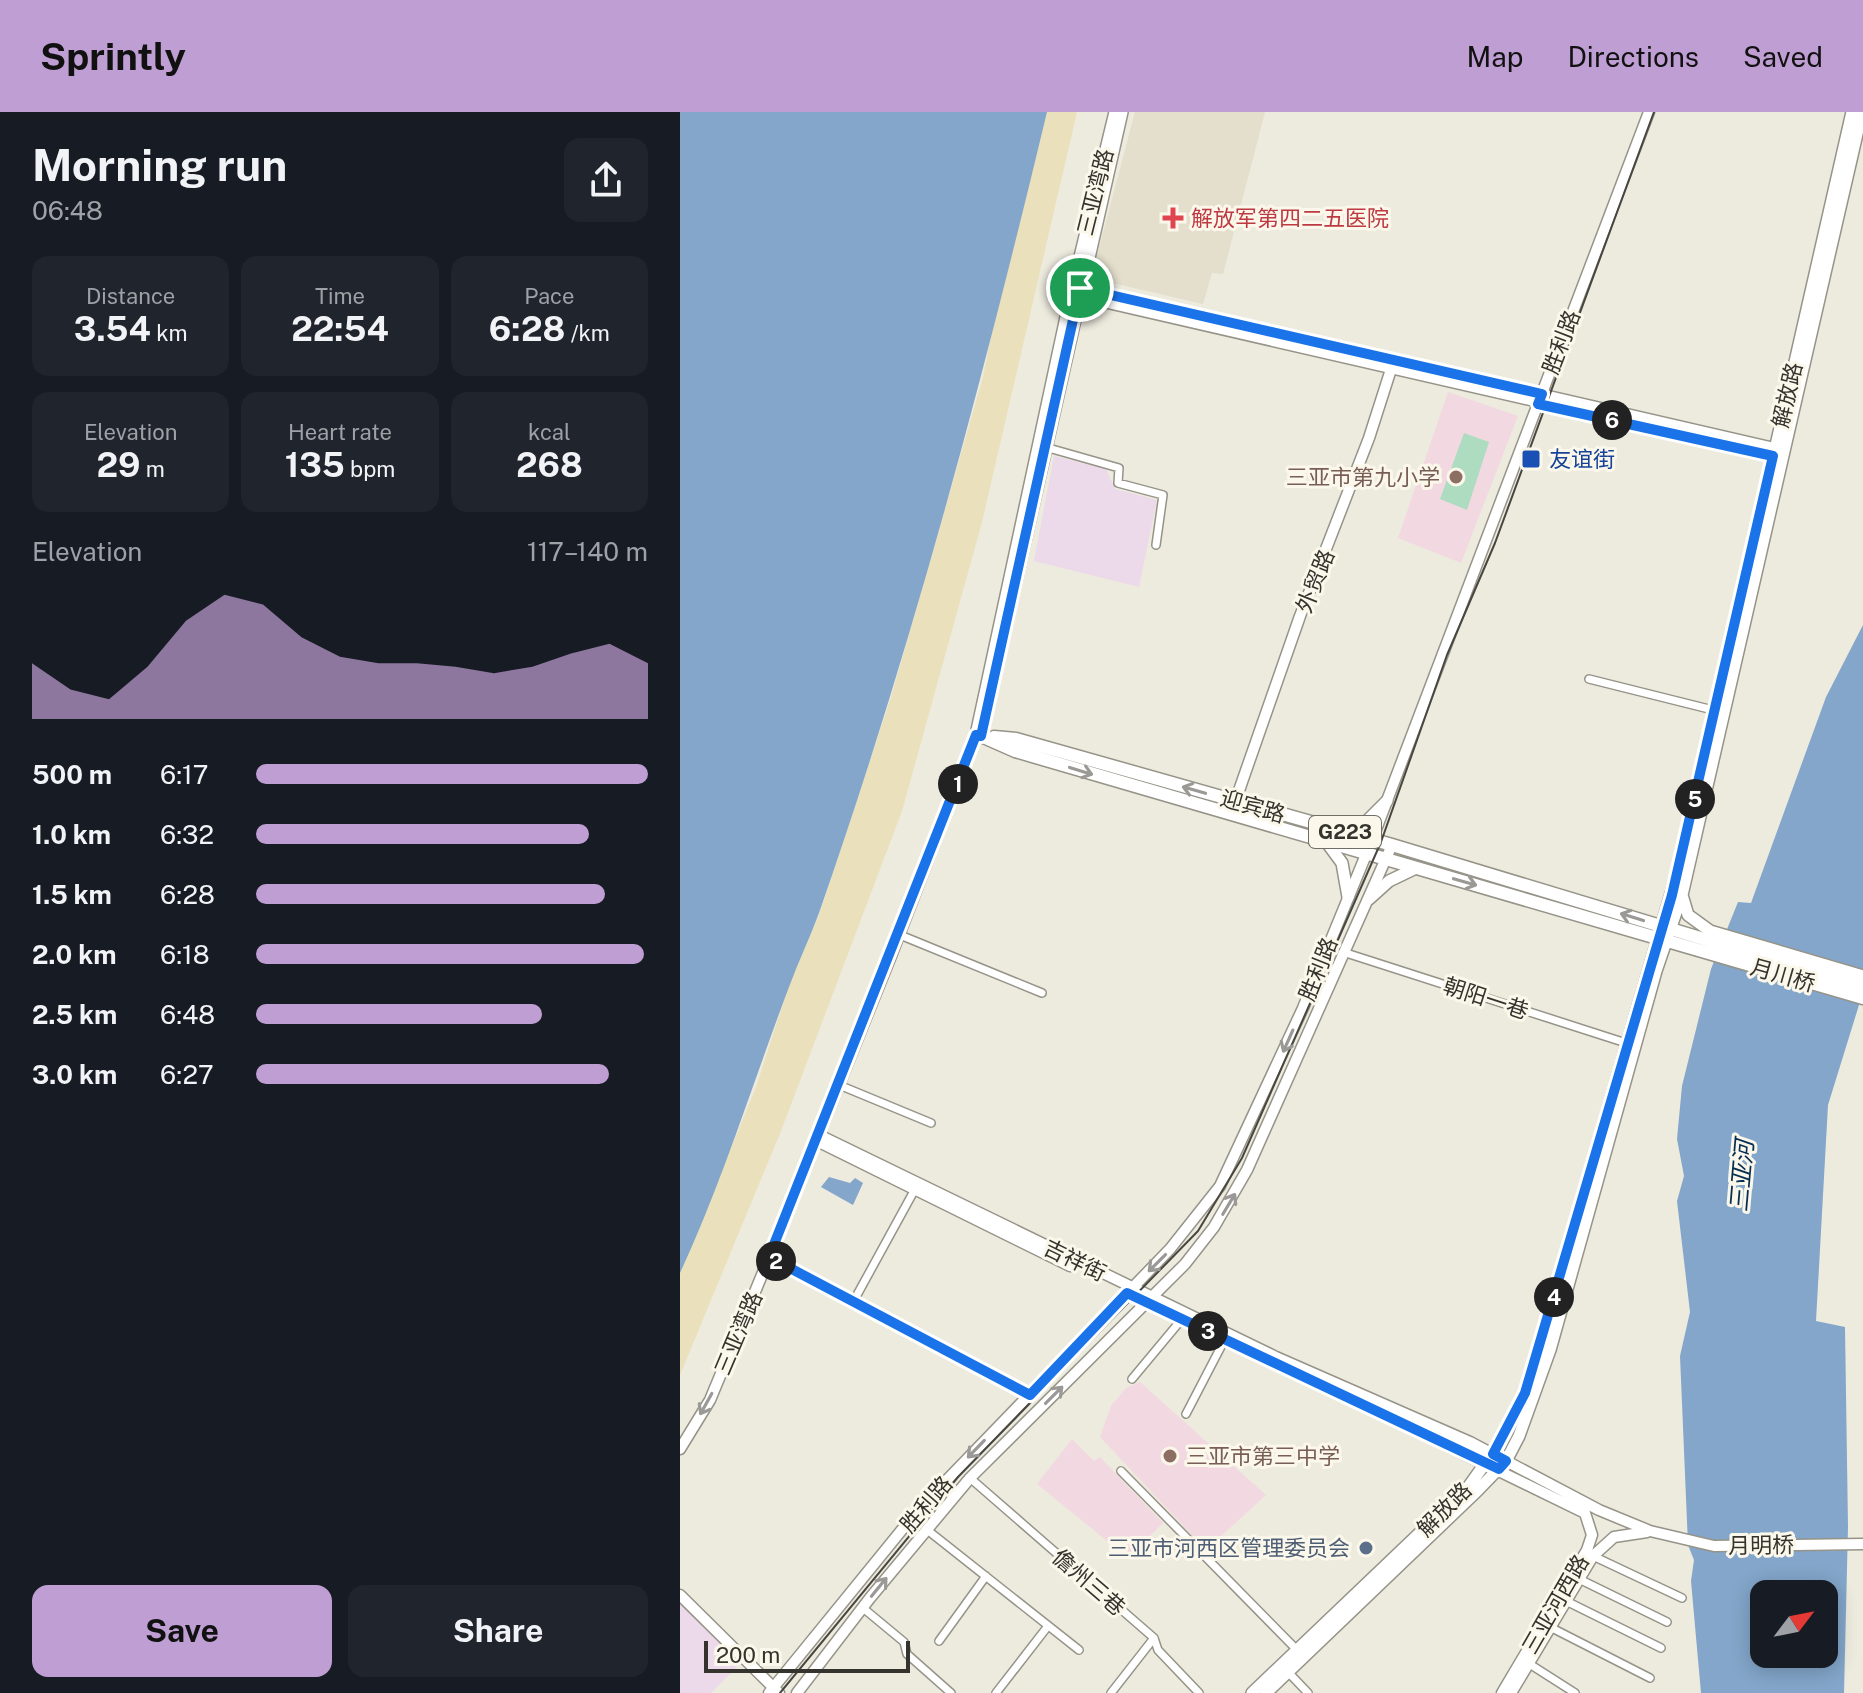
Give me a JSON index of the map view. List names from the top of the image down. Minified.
{"streets":{"highway":["迎宾路","G223","月川桥"],"main road":["三亚湾路","胜利路","解放路","外贸路","吉祥街","月明桥","三亚河西路"],"street":["朝阳一巷","儋州三巷"]},"crossings":[["三亚湾路","迎宾路"],["三亚湾路","吉祥街"],["胜利路","迎宾路"],["胜利路","朝阳一巷"],["胜利路","吉祥街"],["胜利路","儋州三巷"],["解放路","迎宾路"],["解放路","朝阳一巷"],["解放路","吉祥街"],["解放路","三亚河西路"],["外贸路","迎宾路"],["迎宾路","月川桥"],["吉祥街","三亚河西路"],["月明桥","三亚河西路"]],"water":["三亚河"],"places":{"health":["解放军第四二五医院"],"transit":["友谊街"],"other":["三亚市第九小学","三亚市第三中学","三亚市河西区管理委员会"]},"scale_bar":"200 m","north":"top right","page":{"header":"Sprintly","nav":["Map","Directions","Saved"],"heading":["Morning run","06:48"],"stats":[["Distance","3.54 km"],["Time","22:54"],["Pace","6:28 /km"],["Elevation","29 m"],["Heart rate","135 bpm"],["kcal","268"]],"pins":["6","1","5","2","4","3"],"chart":["Elevation","117–140 m"],"list":[{"name":"500 m","note":"6:17"},{"name":"1.0 km","note":"6:32"},{"name":"1.5 km","note":"6:28"},{"name":"2.0 km","note":"6:18"},{"name":"2.5 km","note":"6:48"},{"name":"3.0 km","note":"6:27"}],"buttons":["Save","Share"],"scale":"200 m"}}
